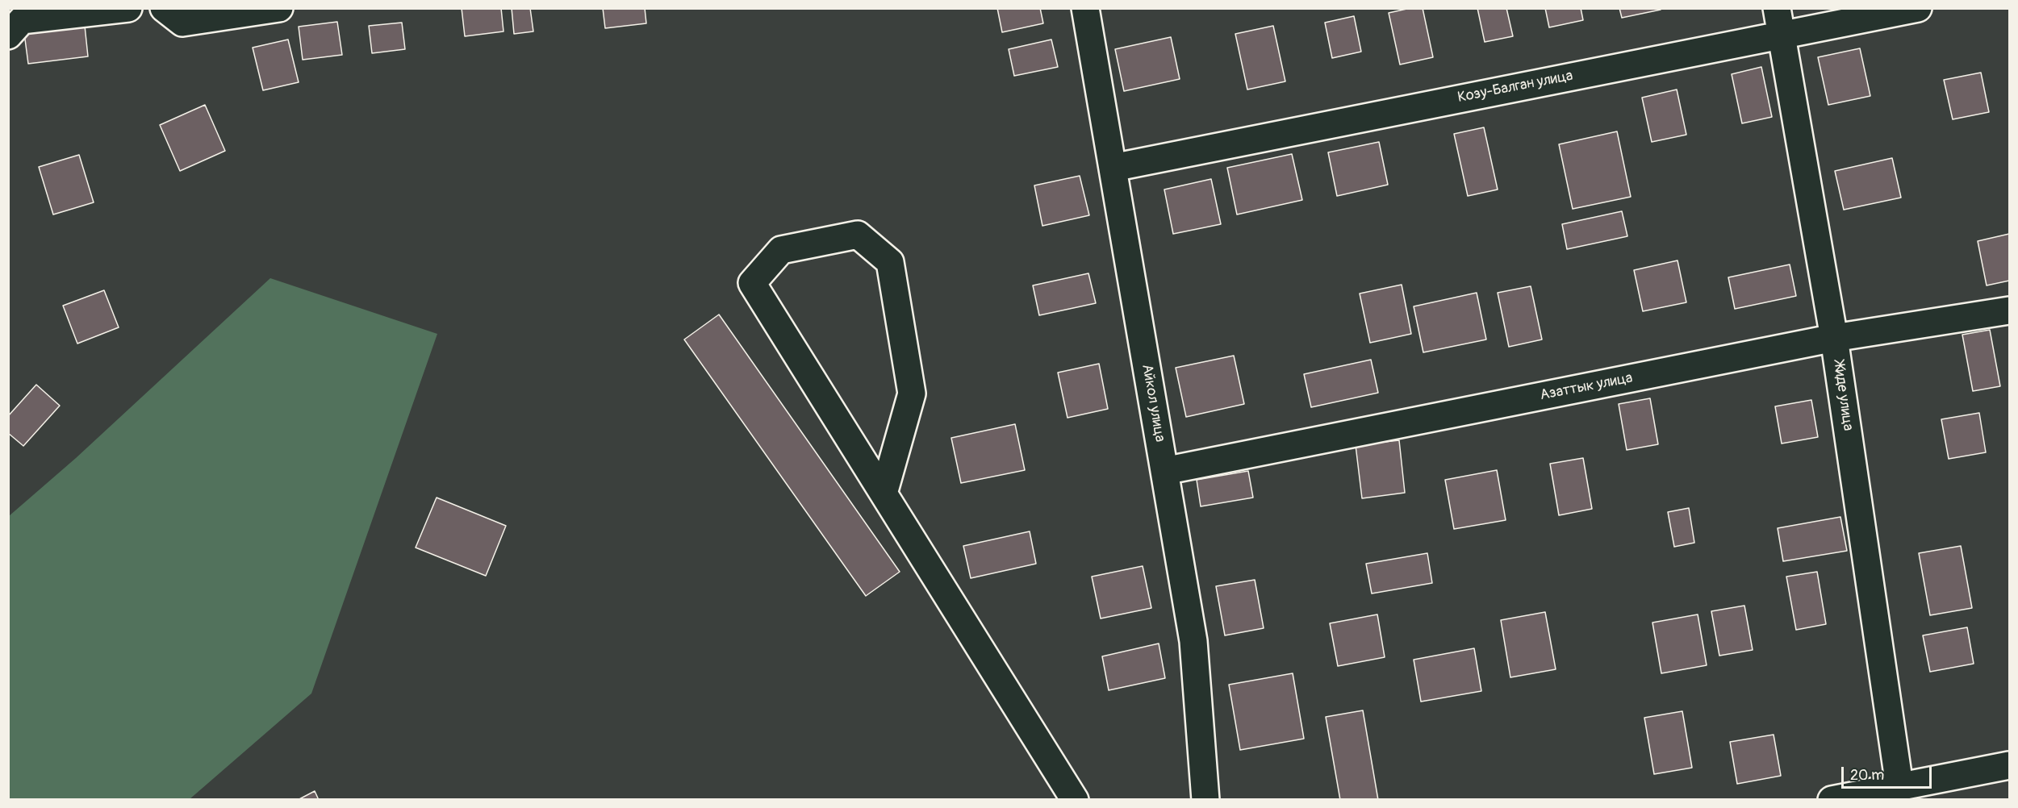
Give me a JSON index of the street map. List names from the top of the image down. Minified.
{"streets":{"street":["Козу-Балган улица","Азаттык улица","Жиде улица","Айкол улица"]},"crossings":[["Козу-Балган улица","Жиде улица"],["Козу-Балган улица","Айкол улица"],["Азаттык улица","Жиде улица"],["Азаттык улица","Айкол улица"]],"scale_bar":"20 m"}
